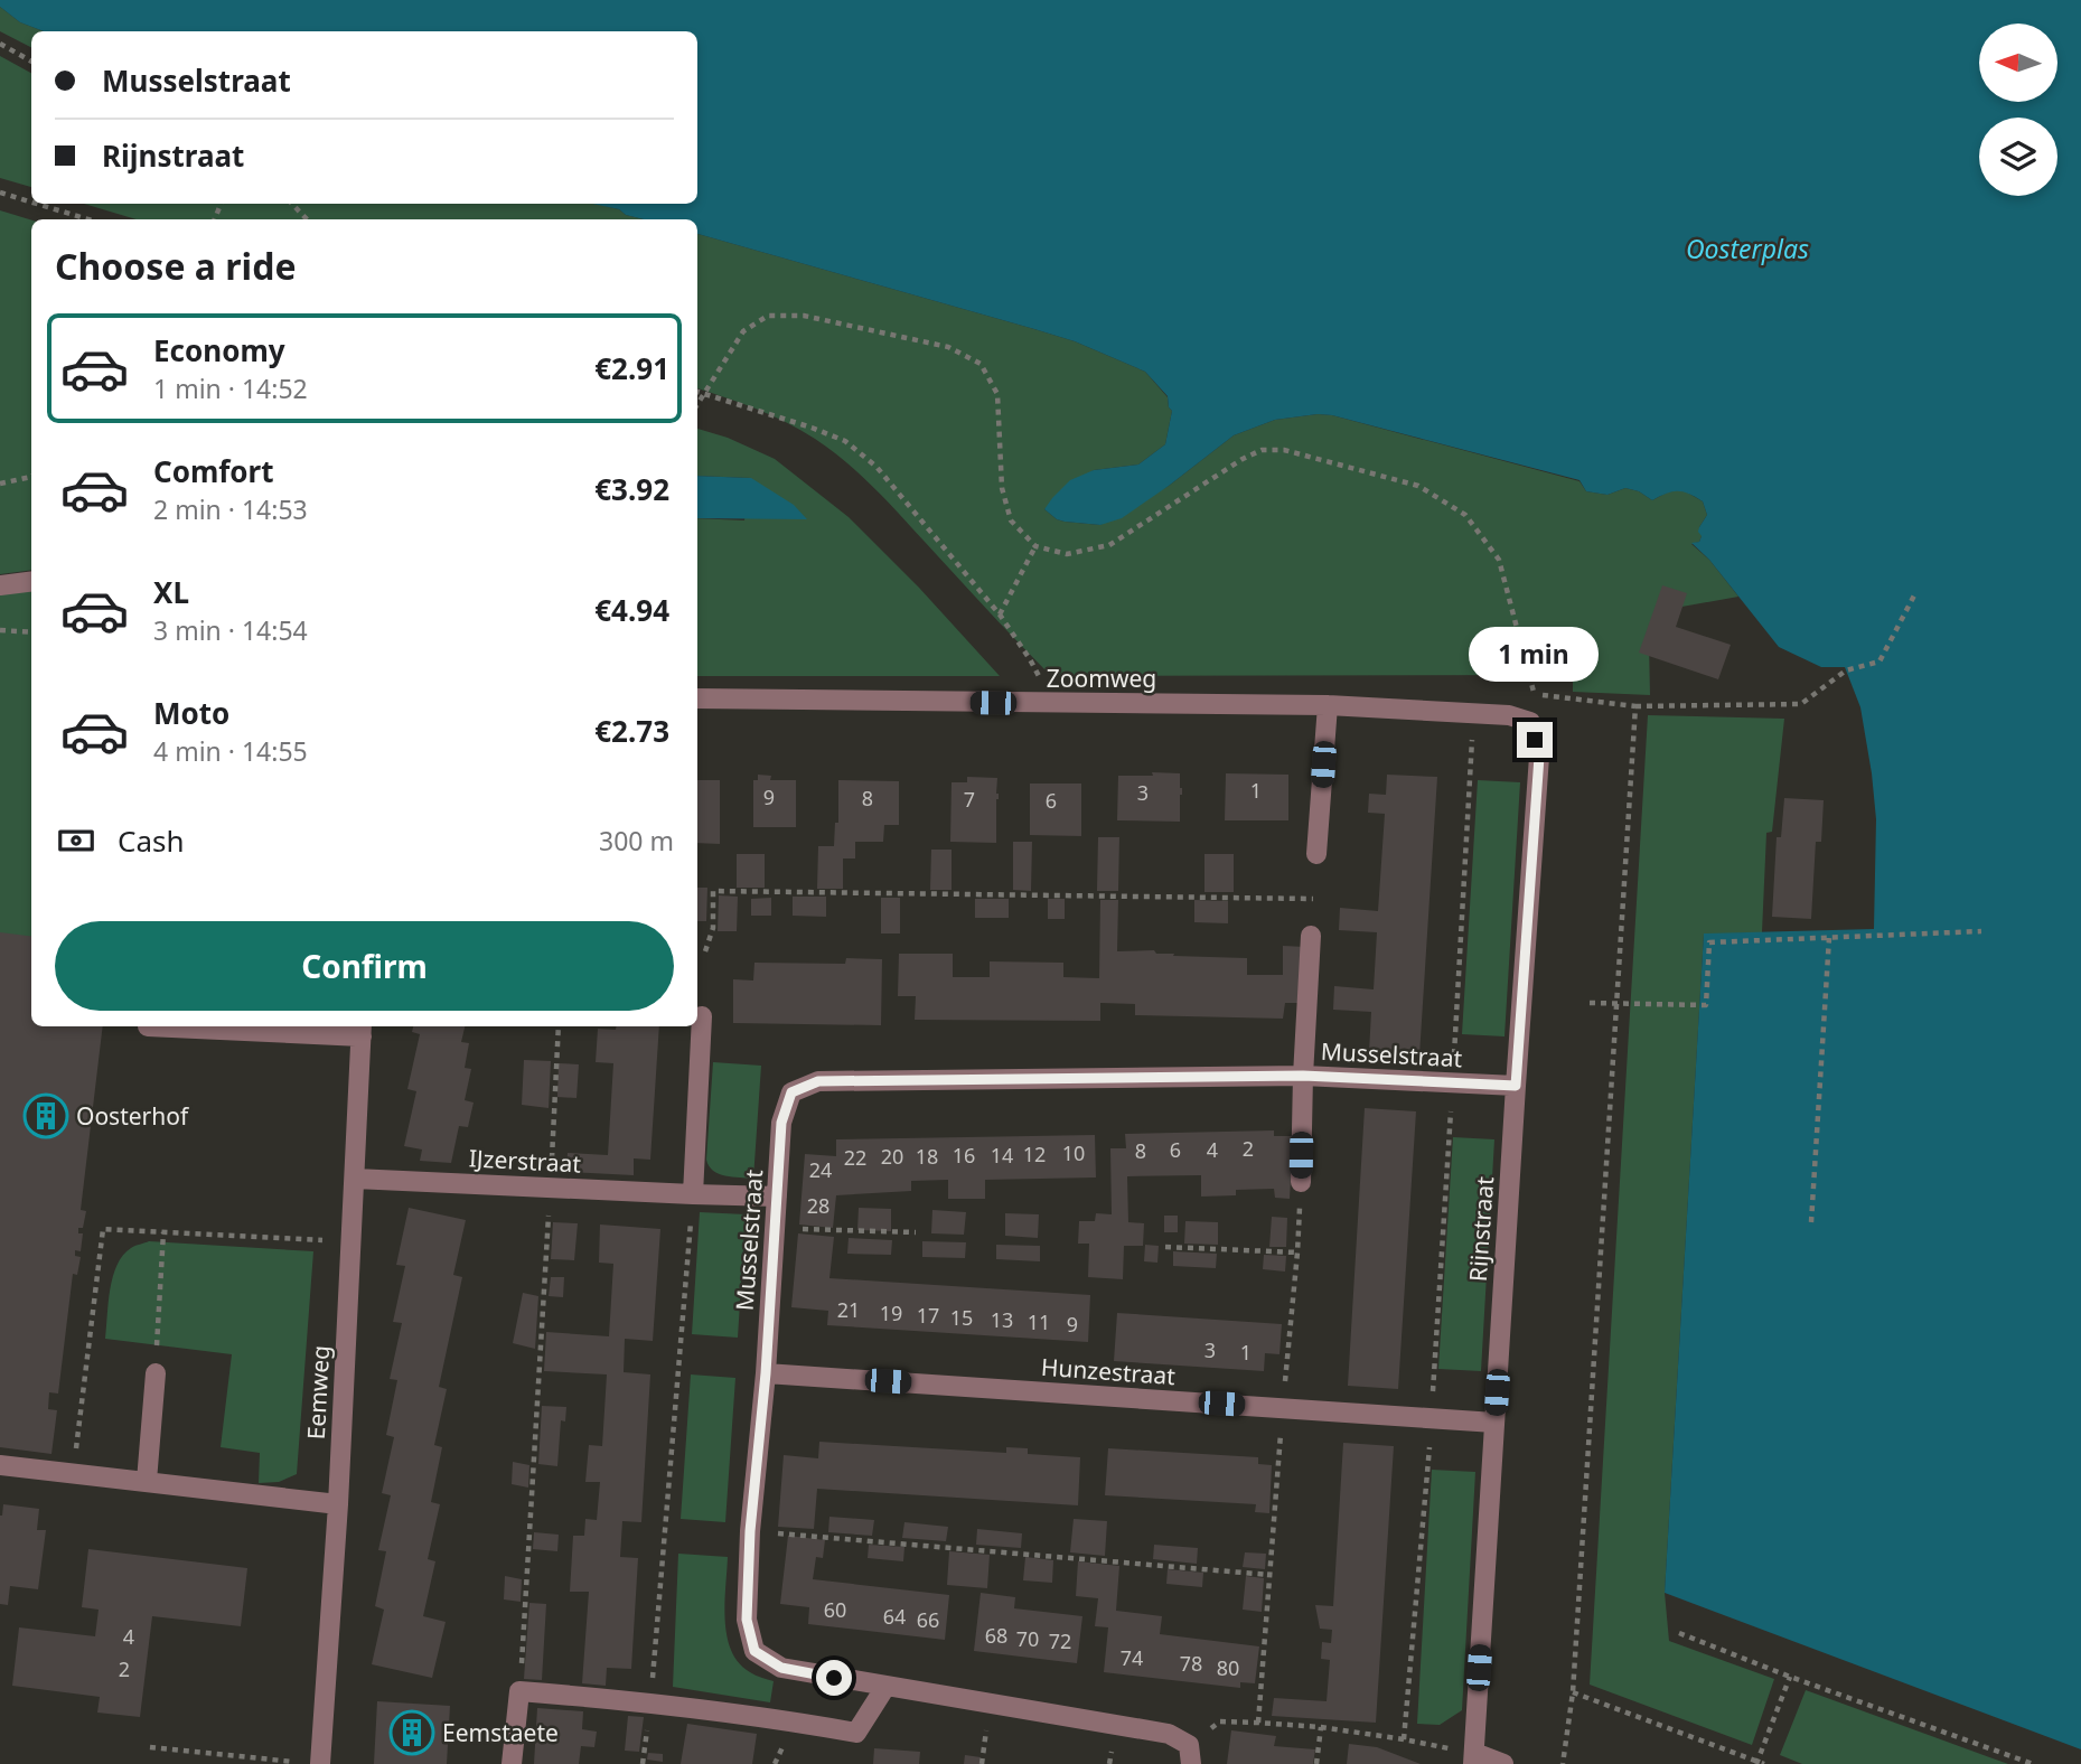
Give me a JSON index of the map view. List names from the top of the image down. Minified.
{"streets":{"street":["Zoomweg","Musselstraat","IJzerstraat","Rijnstraat","Hunzestraat","Eemweg"]},"crossings":[["Zoomweg","Rijnstraat"],["Musselstraat","IJzerstraat"],["Musselstraat","Rijnstraat"],["Musselstraat","Hunzestraat"],["IJzerstraat","Eemweg"],["Rijnstraat","Hunzestraat"]],"water":["Oosterplas"],"places":{"building":["Oosterhof","Eemstaete"]},"house_numbers":["1","3","9","8","7","6","2","6","4","8","10","12","16","14","20","18","22","24","28","21","19","17","15","13","11","9","3","1","60","64","66","68","4","70","72","74","78","80","2"],"north":"left","page":{"banner":["Musselstraat","Rijnstraat"],"heading":"Choose a ride","list":[{"name":"Economy","note":"1 min · 14:52","value":"€2.91"},{"name":"Comfort","note":"2 min · 14:53","value":"€3.92"},{"name":"XL","note":"3 min · 14:54","value":"€4.94"},{"name":"Moto","note":"4 min · 14:55","value":"€2.73"}],"bubble":"1 min","pay":["Cash","300 m"],"buttons":"Confirm"}}
